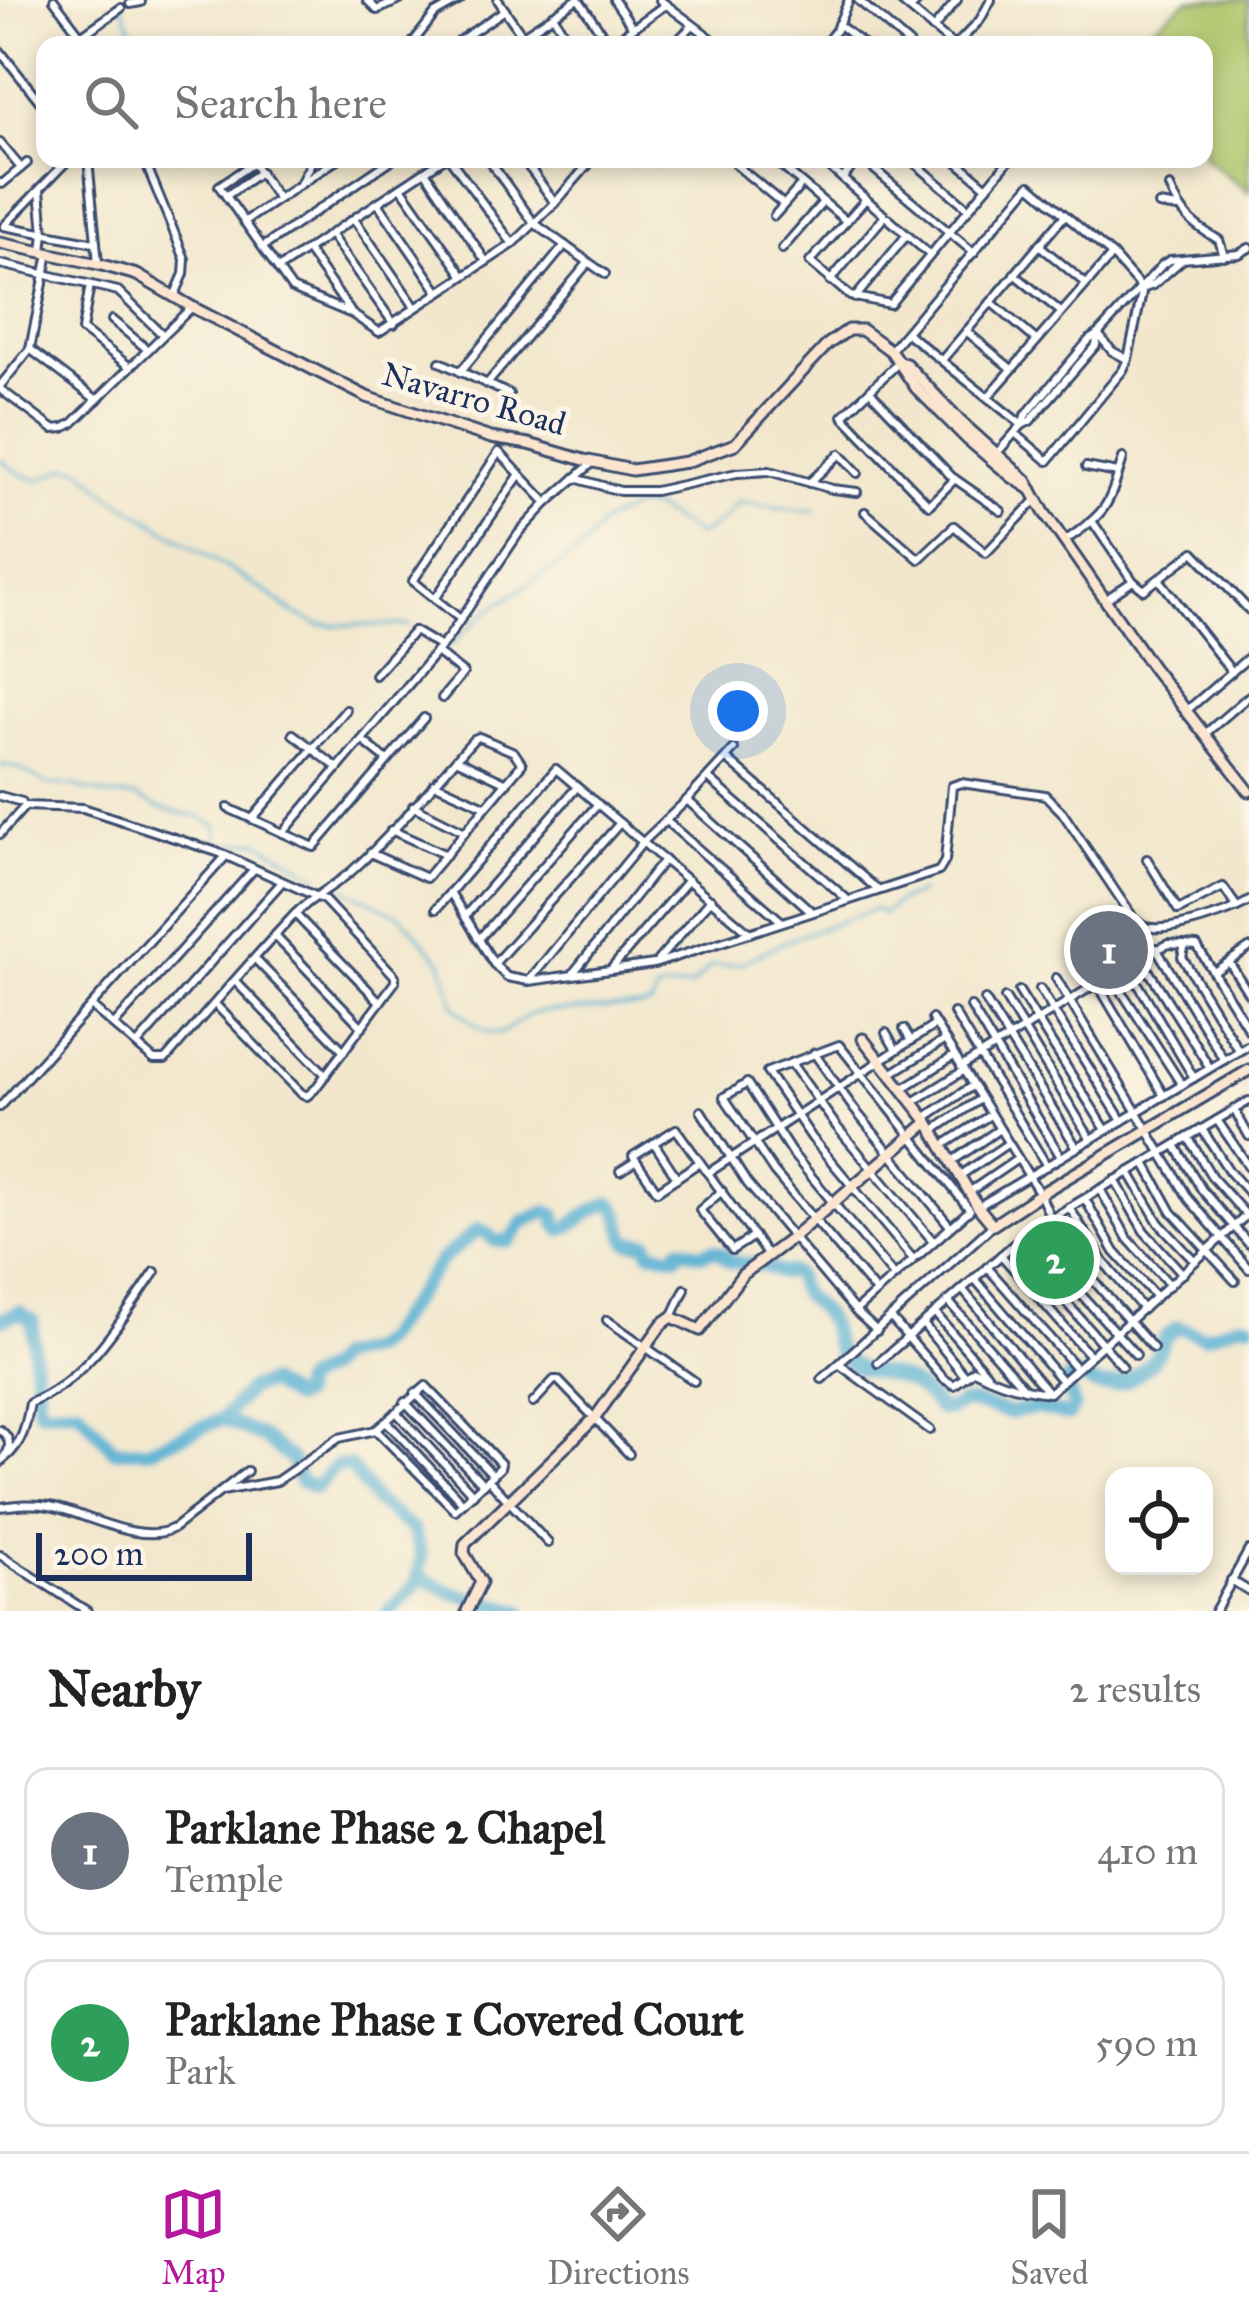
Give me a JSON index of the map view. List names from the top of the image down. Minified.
{"streets":{"street":["Navarro Road"]},"scale_bar":"200 m","page":{"search":"Search here","pins":["1","2"],"scale":"200 m","heading":["Nearby","2 results"],"list":[{"mark":"1","name":"Parklane Phase 2 Chapel","note":"Temple","value":"410 m"},{"mark":"2","name":"Parklane Phase 1 Covered Court","note":"Park","value":"590 m"}],"nav":["Map","Directions","Saved"]}}
